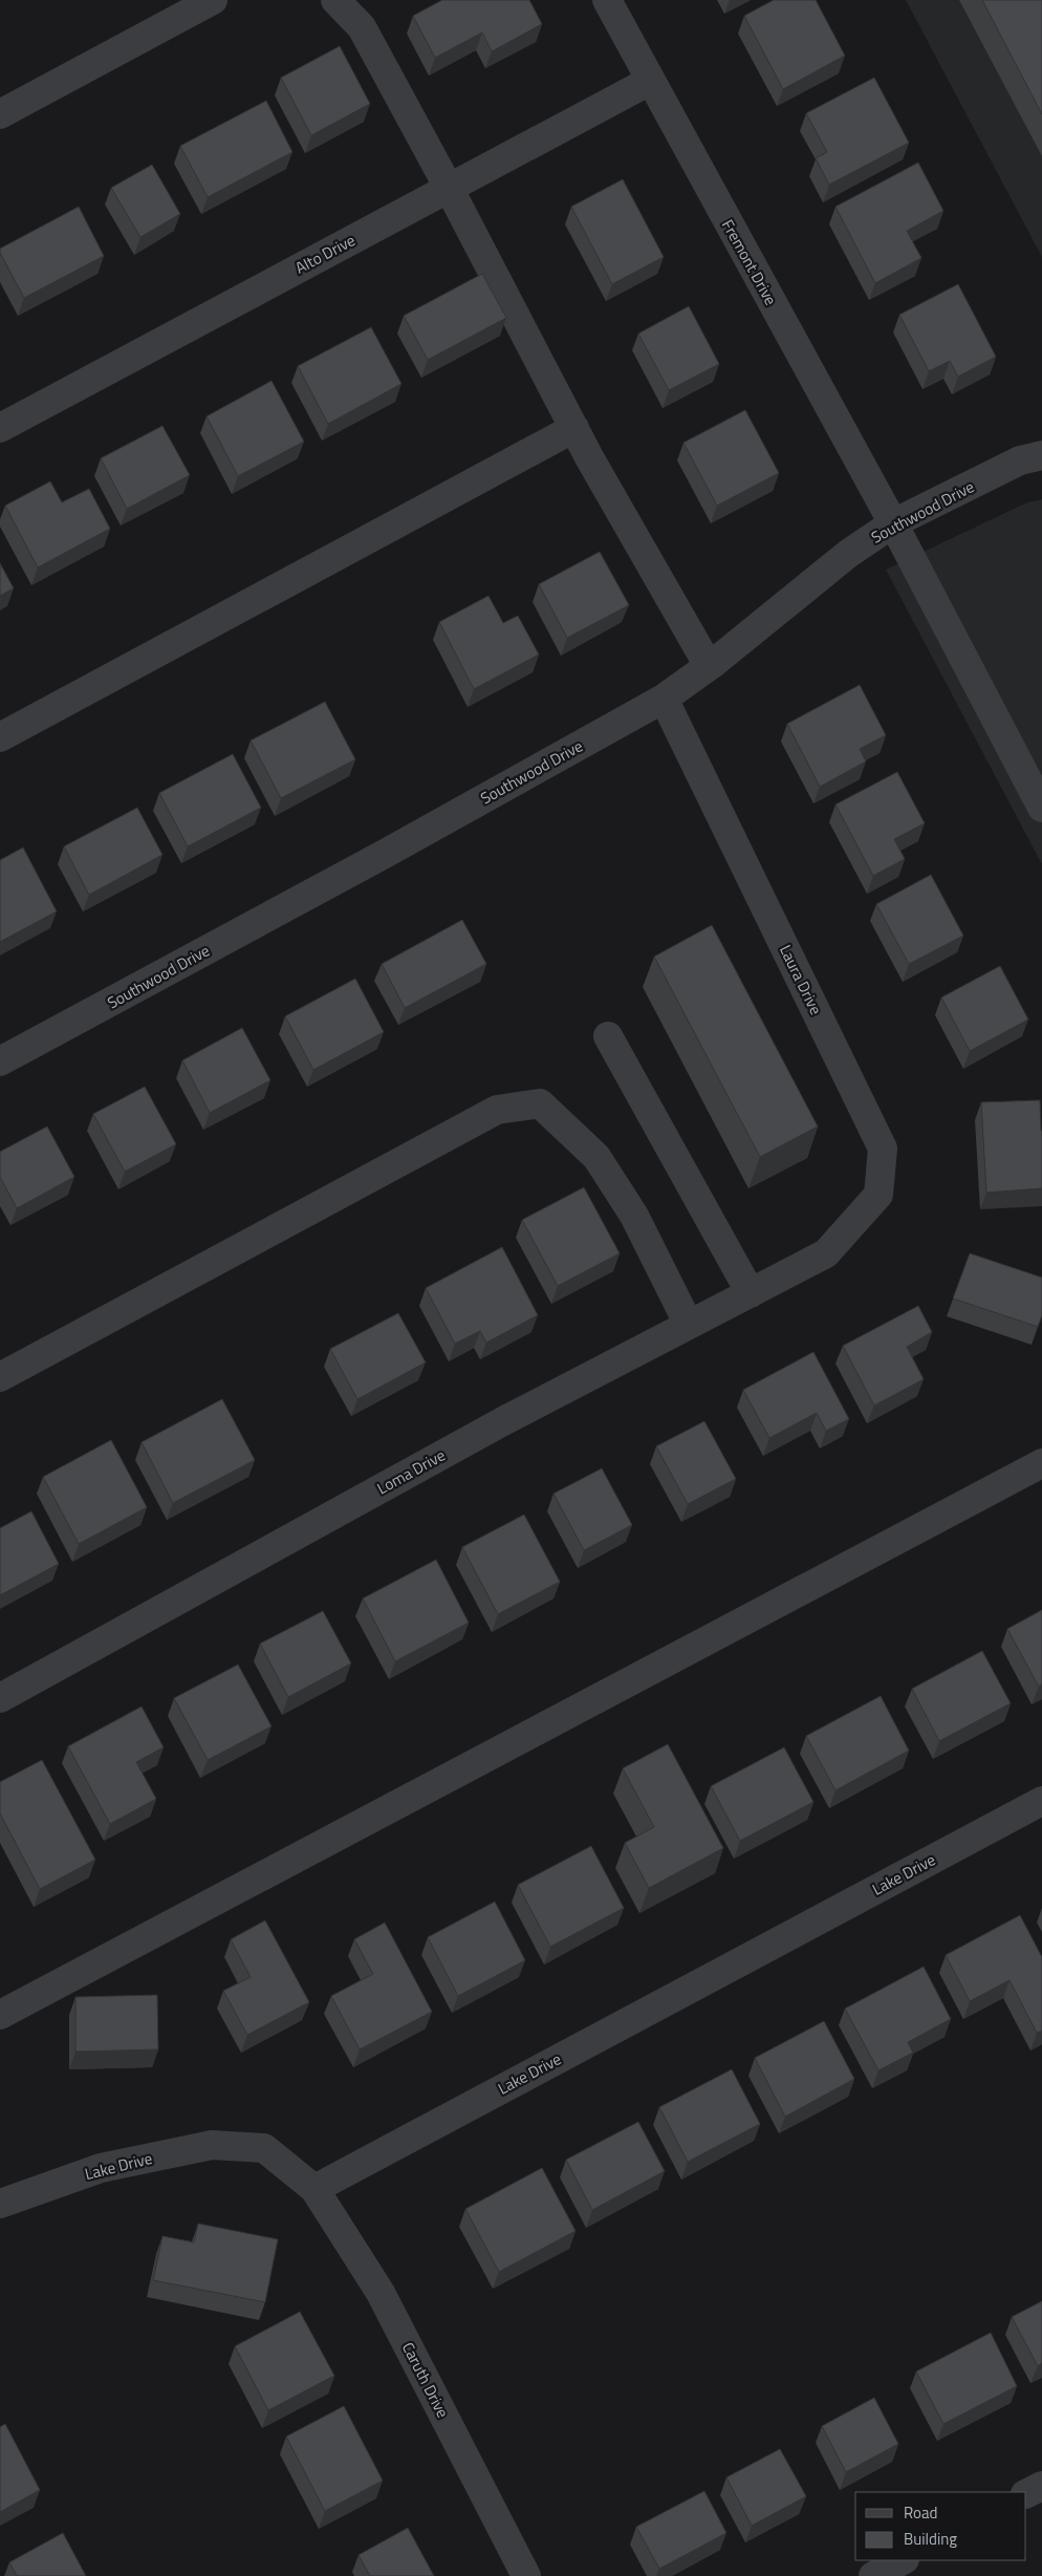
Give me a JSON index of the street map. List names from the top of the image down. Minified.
{"streets":{"street":["Alto Drive","Fremont Drive","Southwood Drive","Laura Drive","Loma Drive","Lake Drive","Caruth Drive"]},"crossings":[["Alto Drive","Fremont Drive"],["Fremont Drive","Southwood Drive"],["Southwood Drive","Laura Drive"],["Laura Drive","Loma Drive"],["Lake Drive","Caruth Drive"]],"legend":["Road","Building"]}
